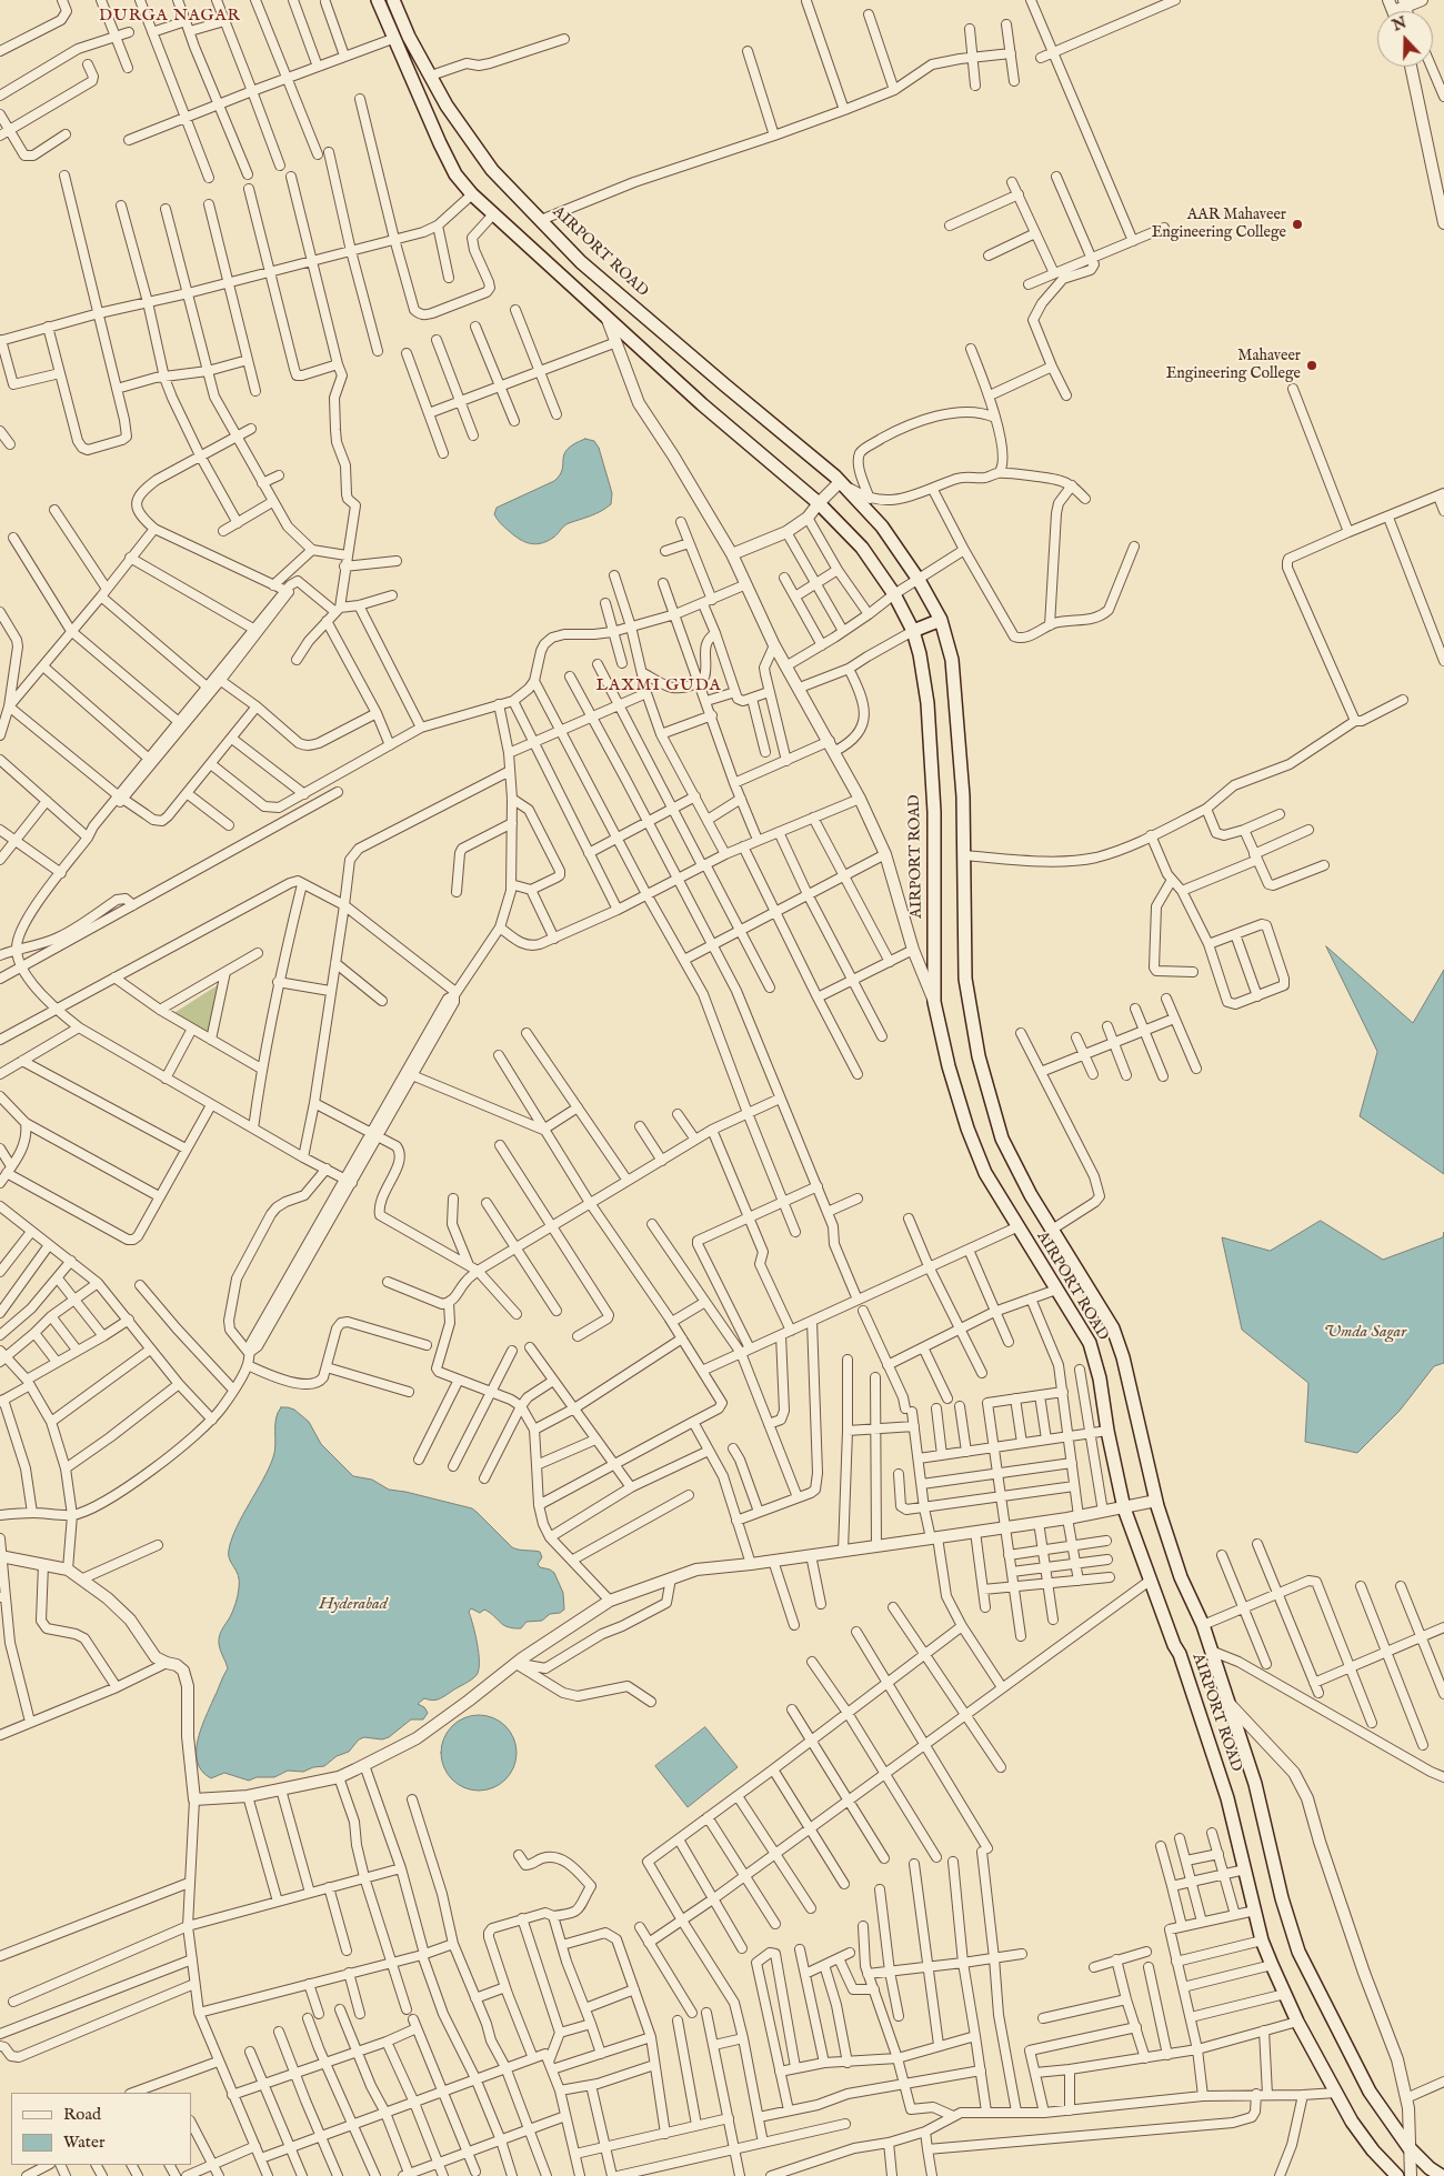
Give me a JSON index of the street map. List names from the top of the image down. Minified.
{"streets":{"main road":["AIRPORT ROAD"]},"districts":["DURGA NAGAR","LAXMI GUDA"],"water":["Umda Sagar","Hyderabad"],"places":["AAR Mahaveer Engineering College","Mahaveer Engineering College"],"legend":["Road","Water"],"north":"top"}
